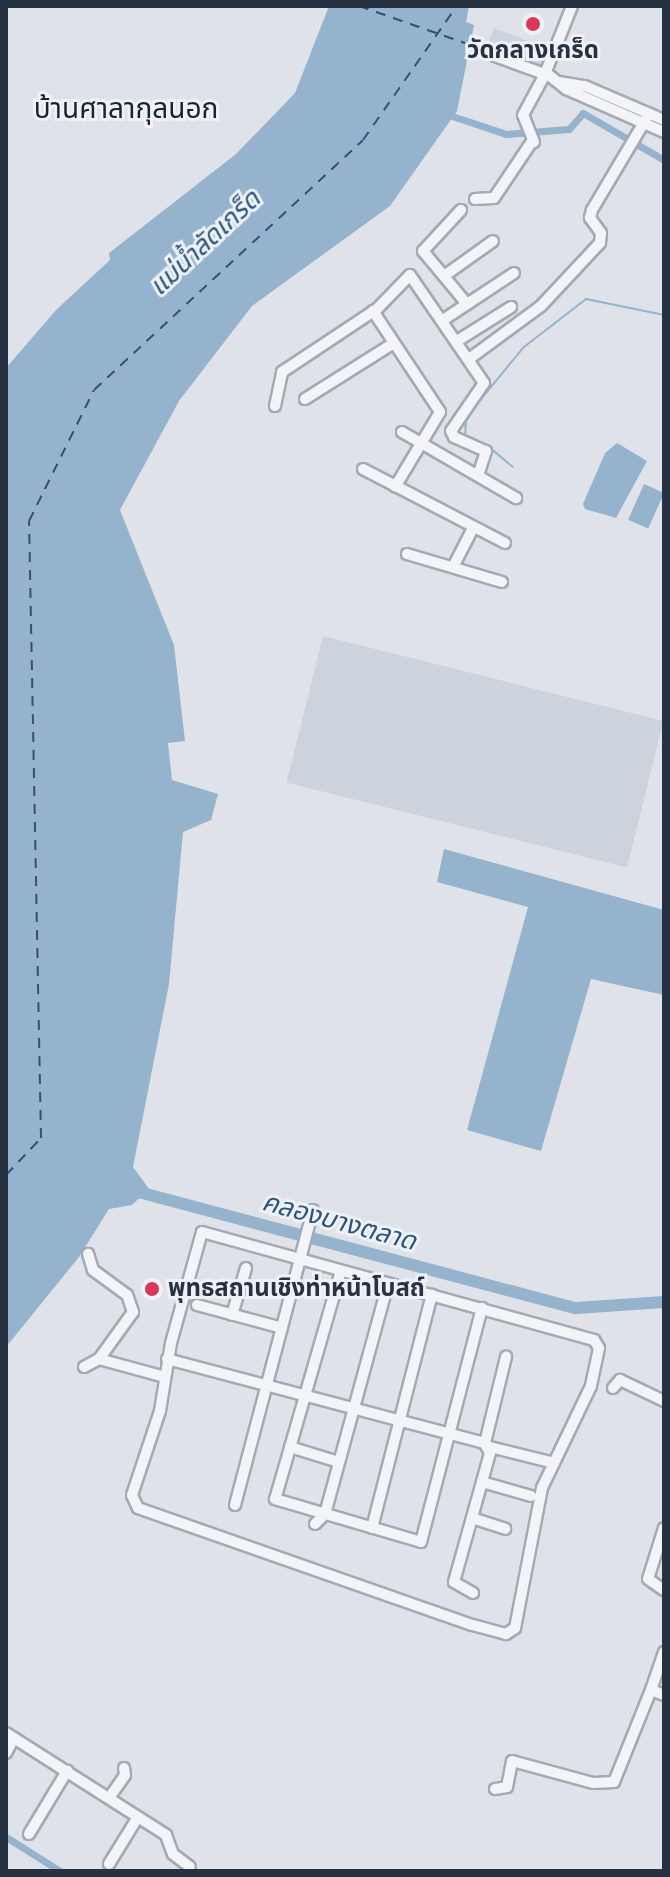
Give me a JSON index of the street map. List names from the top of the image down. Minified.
{"districts":["บ้านศาลากุลนอก"],"water":["แม่น้ำลัดเกร็ด","คลองบางตลาด"],"places":["วัดกลางเกร็ด","พุทธสถานเชิงท่าหน้าโบสถ์"]}
